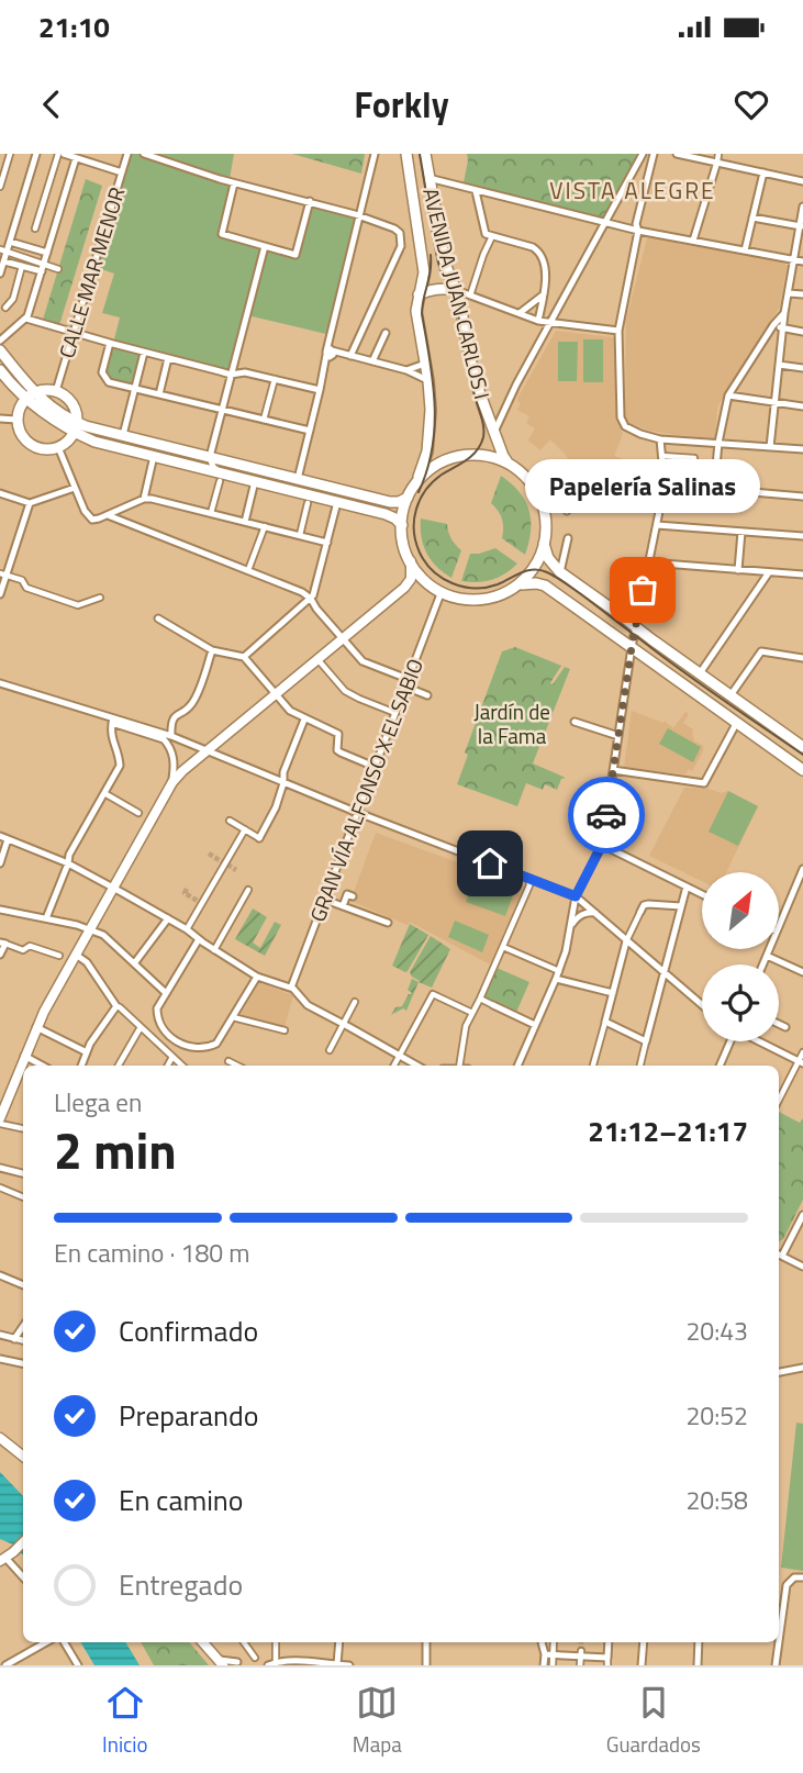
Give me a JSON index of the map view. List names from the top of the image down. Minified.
{"streets":{"main road":["AVENIDA JUAN CARLOS I"],"street":["CALLE MAR MENOR","GRAN VÍA ALFONSO X EL SABIO"]},"crossings":[["AVENIDA JUAN CARLOS I","GRAN VÍA ALFONSO X EL SABIO"]],"districts":["VISTA ALEGRE"],"parks":["Jardín de la Fama"],"places":["Papelería Salinas"],"north":"top right","page":{"status":"21:10","header":"Forkly","bubble":"Papelería Salinas","heading":["2 min","Llega en","21:12–21:17"],"bar":"En camino · 180 m","list":[["Confirmado","20:43"],["Preparando","20:52"],["En camino","20:58"],"Entregado"],"tabs":["Inicio","Mapa","Guardados"]}}
